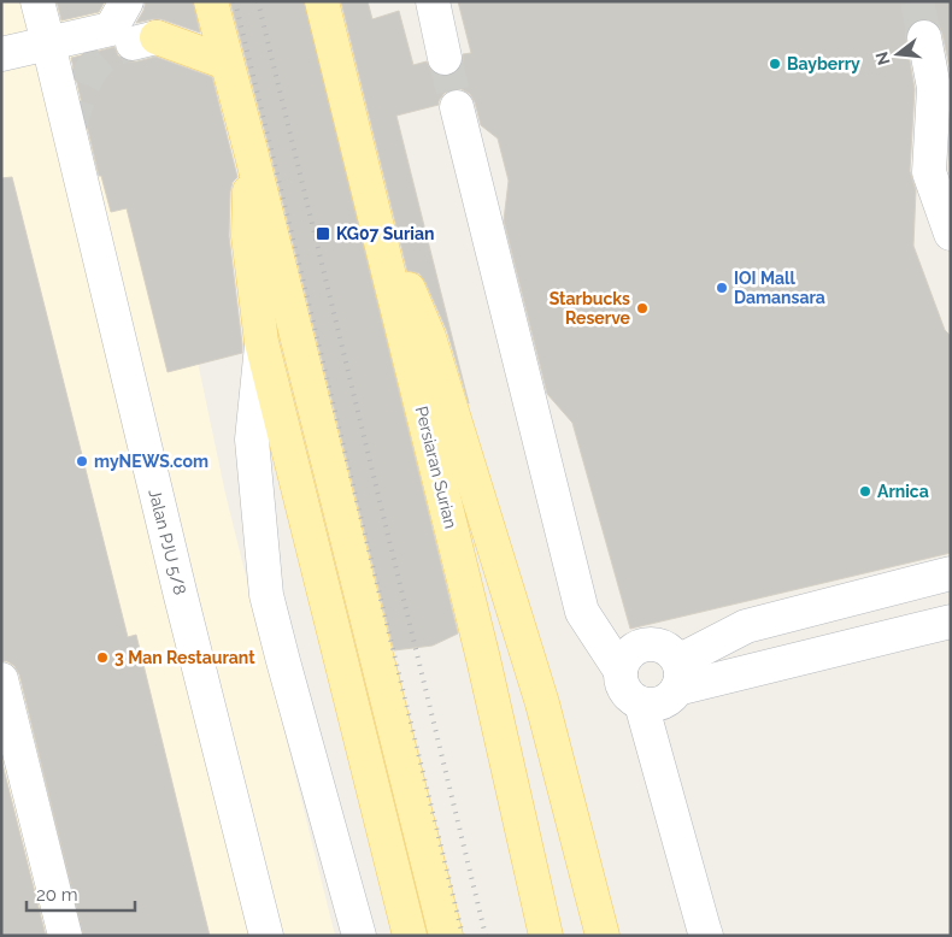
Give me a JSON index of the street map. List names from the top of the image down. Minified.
{"streets":{"main road":["Persiaran Surian"],"street":["Jalan PJU 5/8"]},"places":{"other":["Bayberry","IOI Mall Damansara","Starbucks Reserve","myNEWS.com","Arnica","3 Man Restaurant"],"transit":["KG07 Surian"]},"scale_bar":"20 m","north":"left"}
